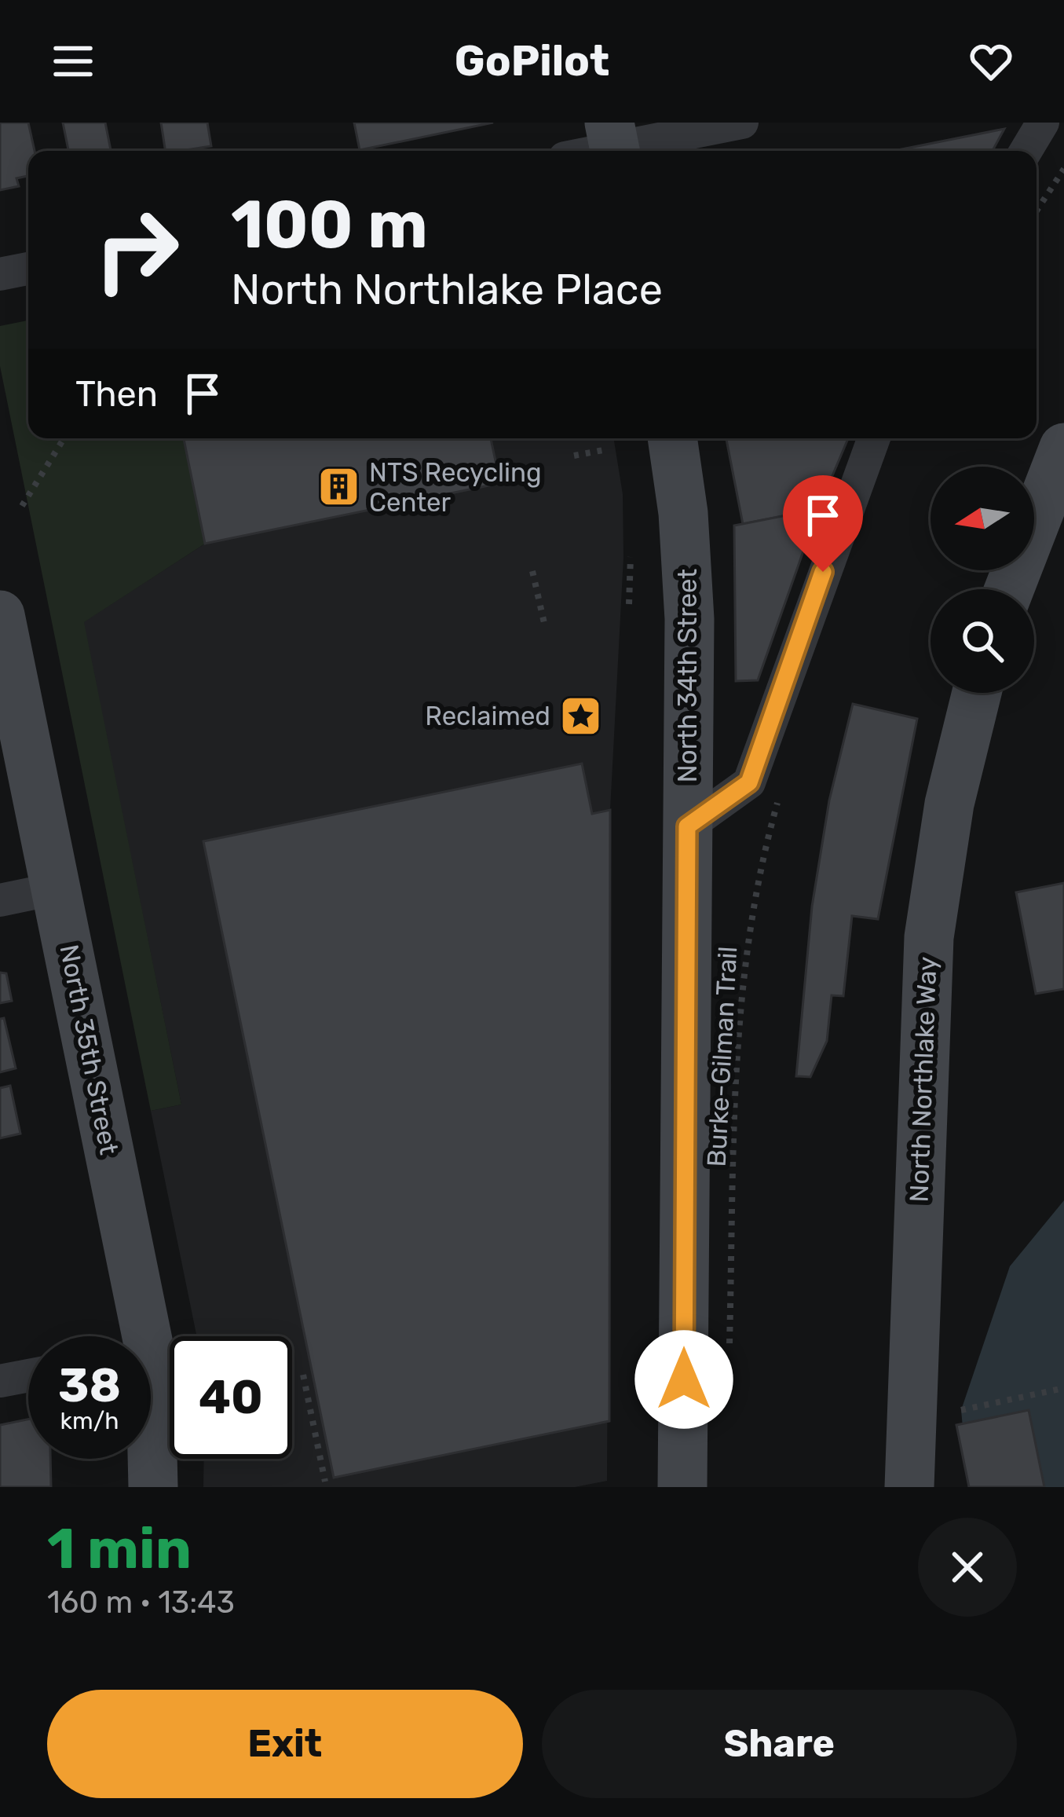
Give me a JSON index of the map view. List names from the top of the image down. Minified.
{"streets":{"street":["North 34th Street","North 35th Street","North Northlake Way"],"path":["Burke-Gilman Trail"]},"places":{"building":["NTS Recycling Center"],"place":["Reclaimed"]},"north":"left","page":{"header":"GoPilot","turn":["100 m","North Northlake Place"],"then":"Then","speed":"38 km/h","limit":"40","heading":["1 min","160 m · 13:43"],"buttons":["Exit","Share"]}}
